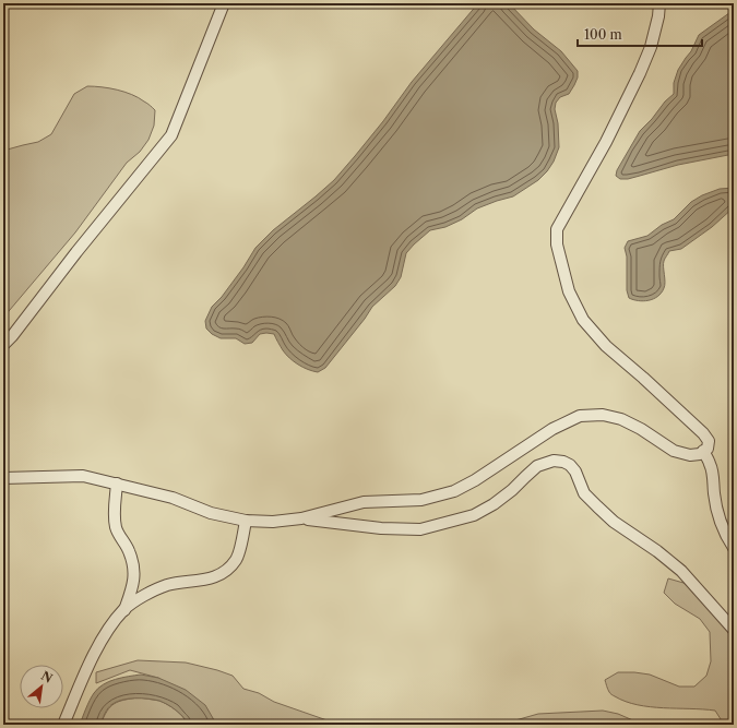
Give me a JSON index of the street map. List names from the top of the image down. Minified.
{"scale_bar":"100 m","north":"top right"}
